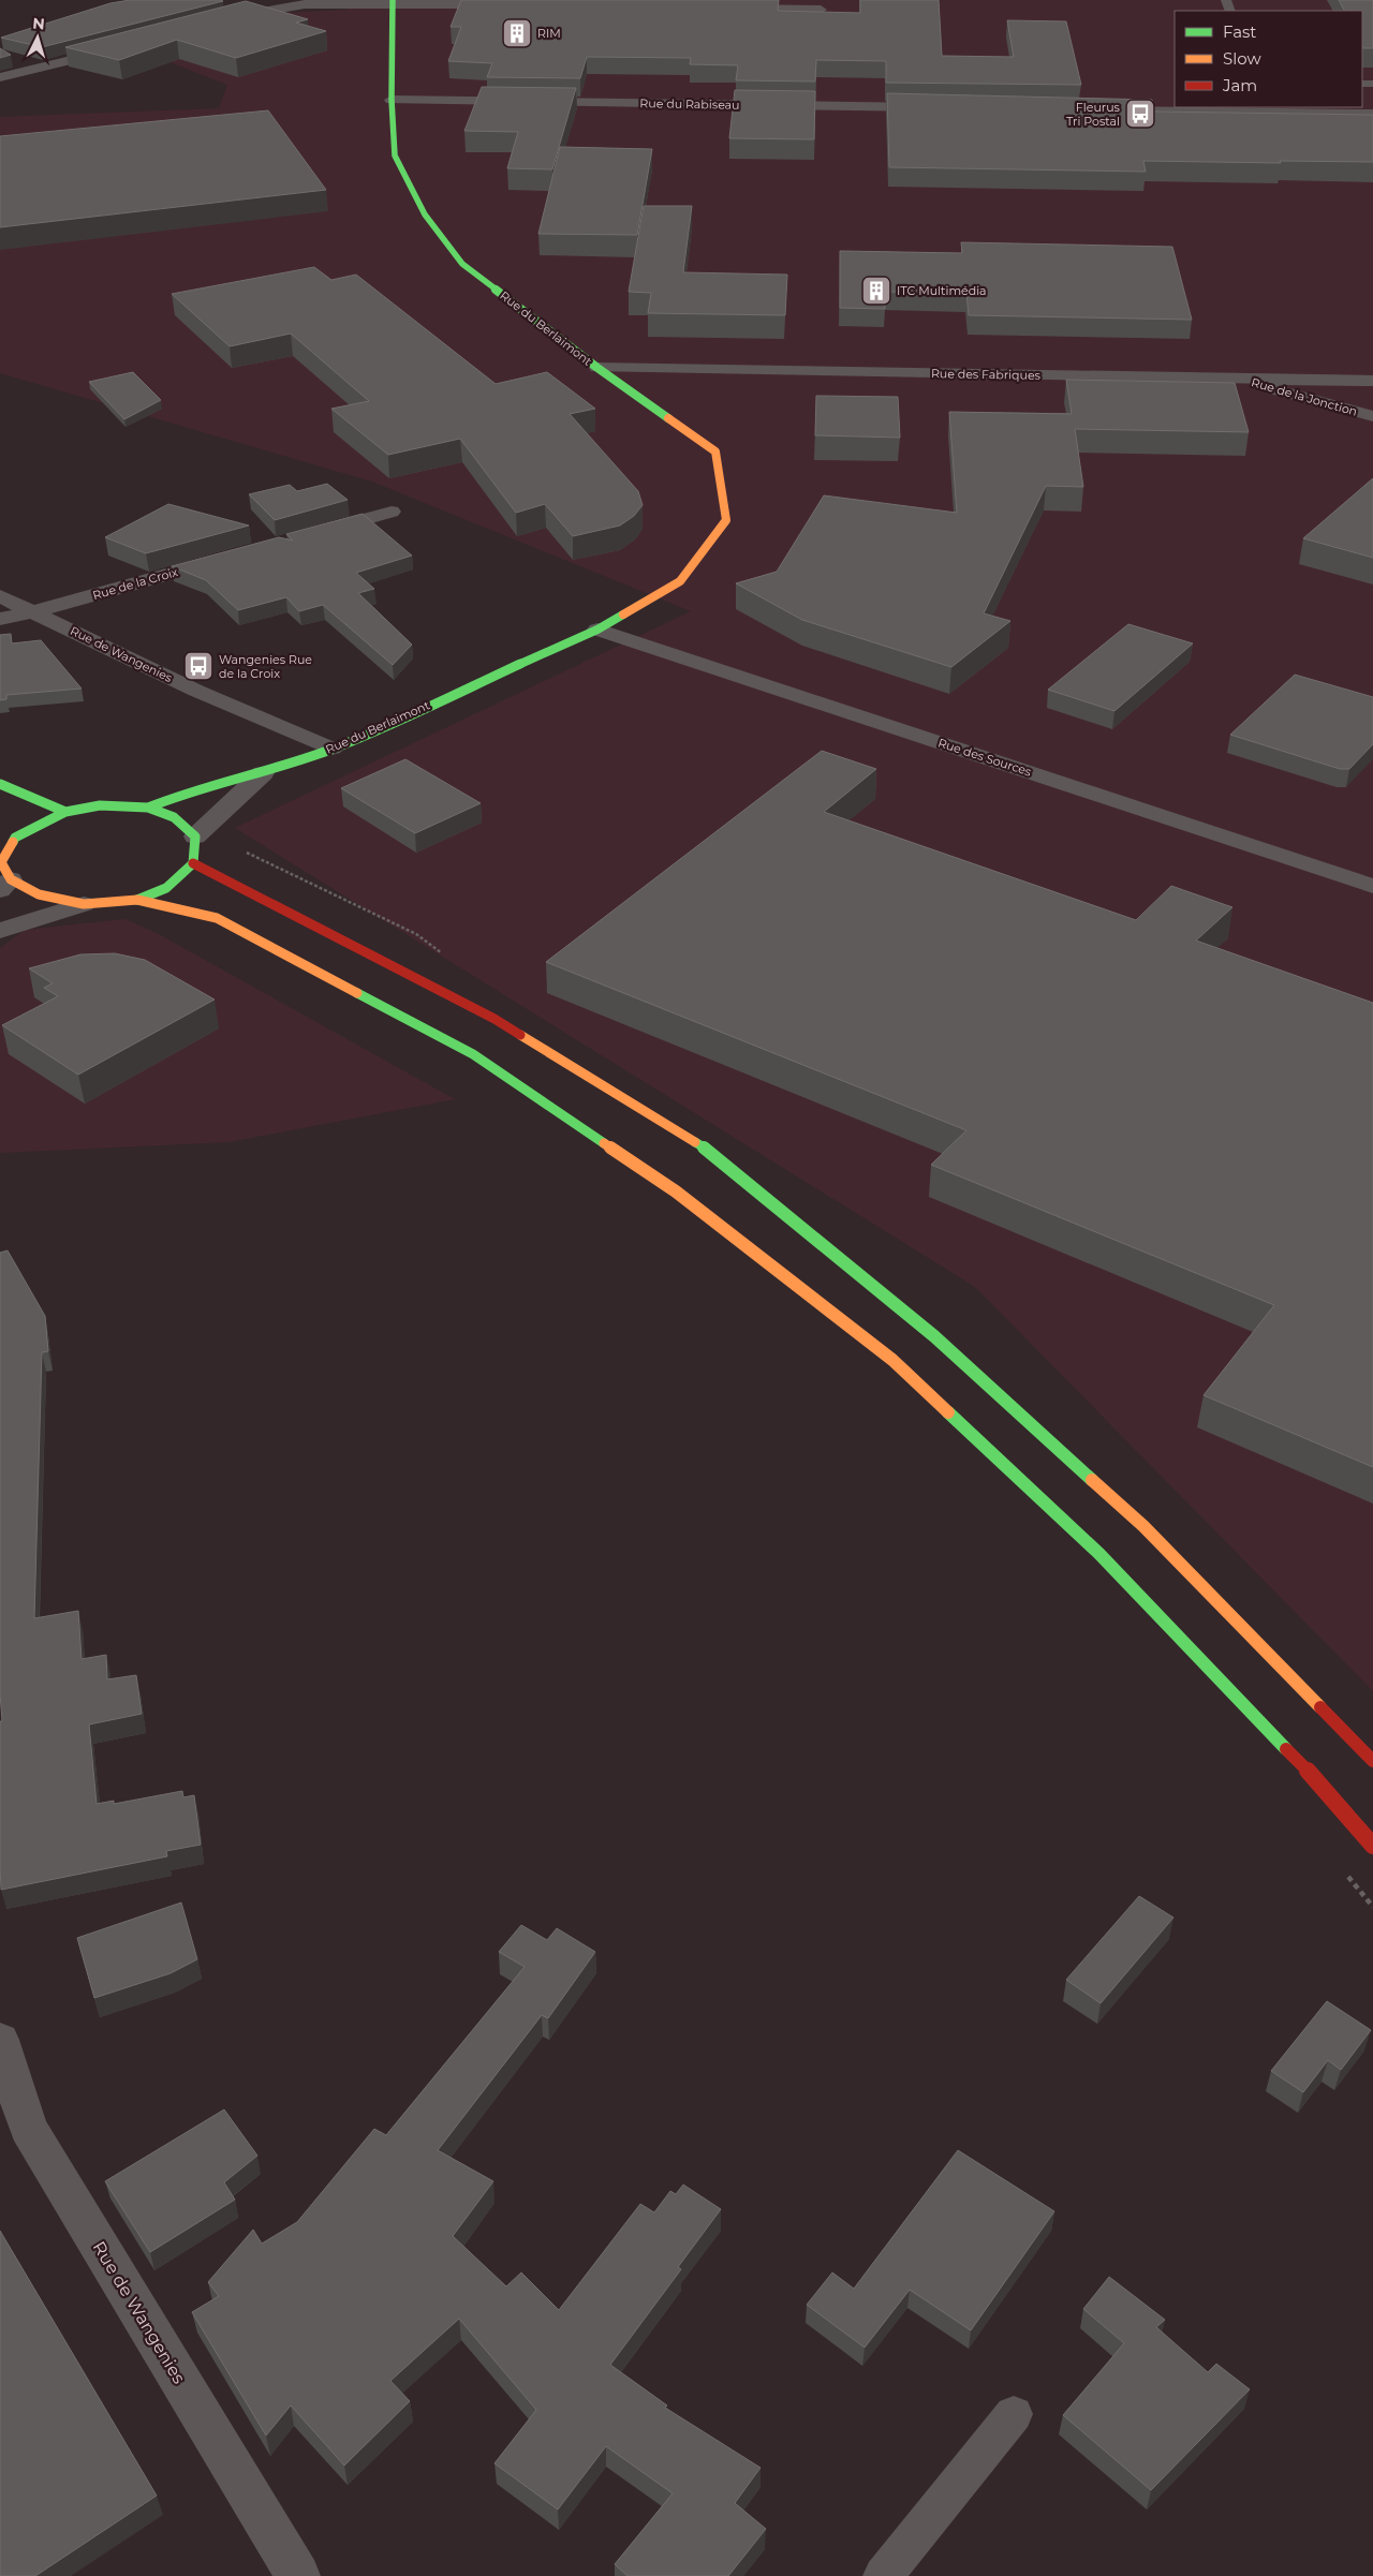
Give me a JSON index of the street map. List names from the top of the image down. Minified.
{"streets":{"main road":["Rue du Berlaimont"],"street":["Rue du Rabiseau","Rue des Fabriques","Rue de la Jonction","Rue de la Croix","Rue de Wangenies","Rue des Sources"]},"crossings":[["Rue du Rabiseau","Rue du Berlaimont"],["Rue du Berlaimont","Rue des Fabriques"],["Rue du Berlaimont","Rue de Wangenies"],["Rue du Berlaimont","Rue des Sources"],["Rue des Fabriques","Rue de la Jonction"],["Rue de la Croix","Rue de Wangenies"]],"places":{"building":["RIM","ITC Multimédia"],"bus stop":["Fleurus Tri Postal","Wangenies Rue de la Croix"]},"legend":["Fast","Slow","Jam"],"north":"top"}
